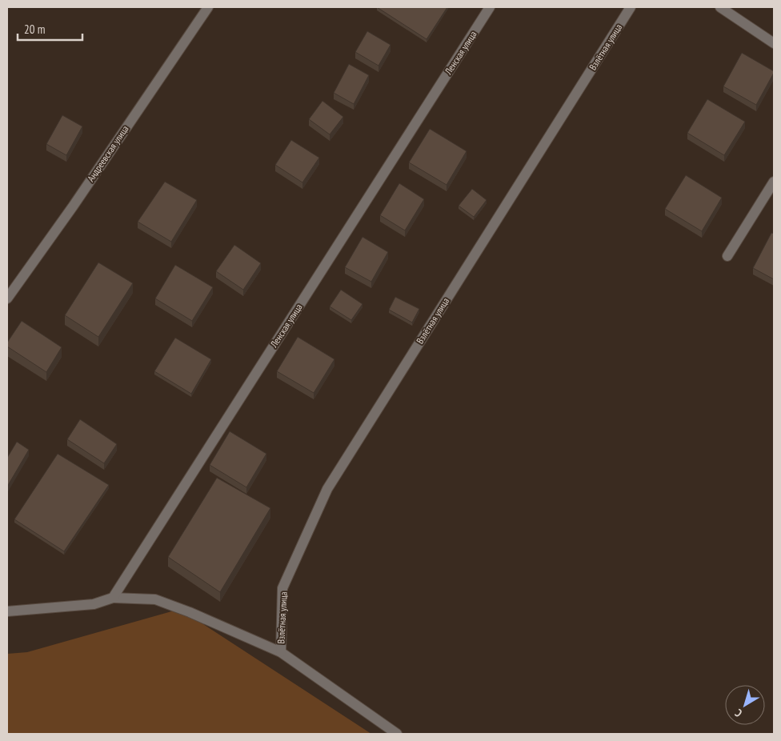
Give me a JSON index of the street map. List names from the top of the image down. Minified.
{"streets":{"lane":["Взлётная улица","Ленская улица","Андреевская улица"]},"scale_bar":"20 m","north":"bottom left"}
